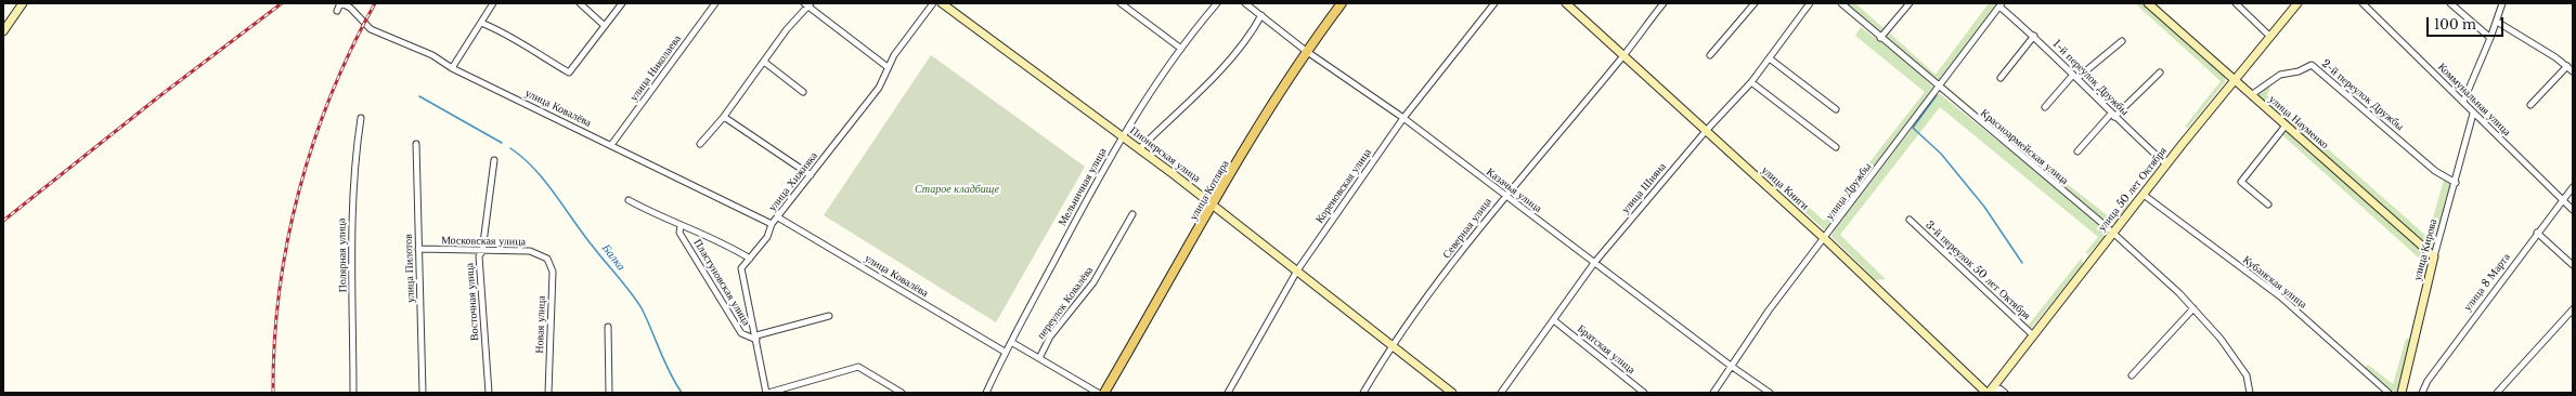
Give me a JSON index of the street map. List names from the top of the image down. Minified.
{"streets":{"main road":["улица Котляра"],"street":["улица Николаева","1-й переулок Дружбы","2-й переулок Дружбы","Коммунальная улица","улица Ковалёва","улица Науменко","Красноармейская улица","Пионерская улица","улица Хижняка","Кореновская улица","Мельничная улица","улица Шияна","улица Книги","улица 50 лет Октября","Казачья улица","улица Дружбы","Северная улица","Московская улица","улица Кирова","Полярная улица","улица Пилотов","3-й переулок 50 лет Октября","Пластуновская улица","Кубанская улица","улица 8 Марта","Восточная улица","переулок Ковалёва","Новая улица","Братская улица"]},"crossings":[["улица Николаева","улица Ковалёва"],["1-й переулок Дружбы","улица 50 лет Октября"],["1-й переулок Дружбы","улица Дружбы"],["2-й переулок Дружбы","улица Науменко"],["2-й переулок Дружбы","улица Кирова"],["Коммунальная улица","улица Кирова"],["Коммунальная улица","улица 8 Марта"],["улица Ковалёва","улица Хижняка"],["улица Ковалёва","Мельничная улица"],["улица Науменко","улица 50 лет Октября"],["улица Науменко","улица Кирова"],["Красноармейская улица","улица 50 лет Октября"],["Красноармейская улица","улица Дружбы"],["Пионерская улица","Кореновская улица"],["Пионерская улица","Мельничная улица"],["Пионерская улица","улица Котляра"],["Пионерская улица","Северная улица"],["улица Хижняка","Пластуновская улица"],["Кореновская улица","Казачья улица"],["улица Шияна","улица Книги"],["улица Шияна","Казачья улица"],["улица Шияна","Братская улица"],["улица Книги","улица 50 лет Октября"],["улица Книги","улица Дружбы"],["улица Книги","Северная улица"],["улица 50 лет Октября","3-й переулок 50 лет Октября"],["улица 50 лет Октября","Кубанская улица"],["улица Котляра","Казачья улица"],["Казачья улица","улица Дружбы"],["Казачья улица","Северная улица"],["Московская улица","улица Пилотов"],["Московская улица","Восточная улица"],["Московская улица","Новая улица"]],"water":["Балка"],"parks":["Старое кладбище"],"scale_bar":"100 m"}
